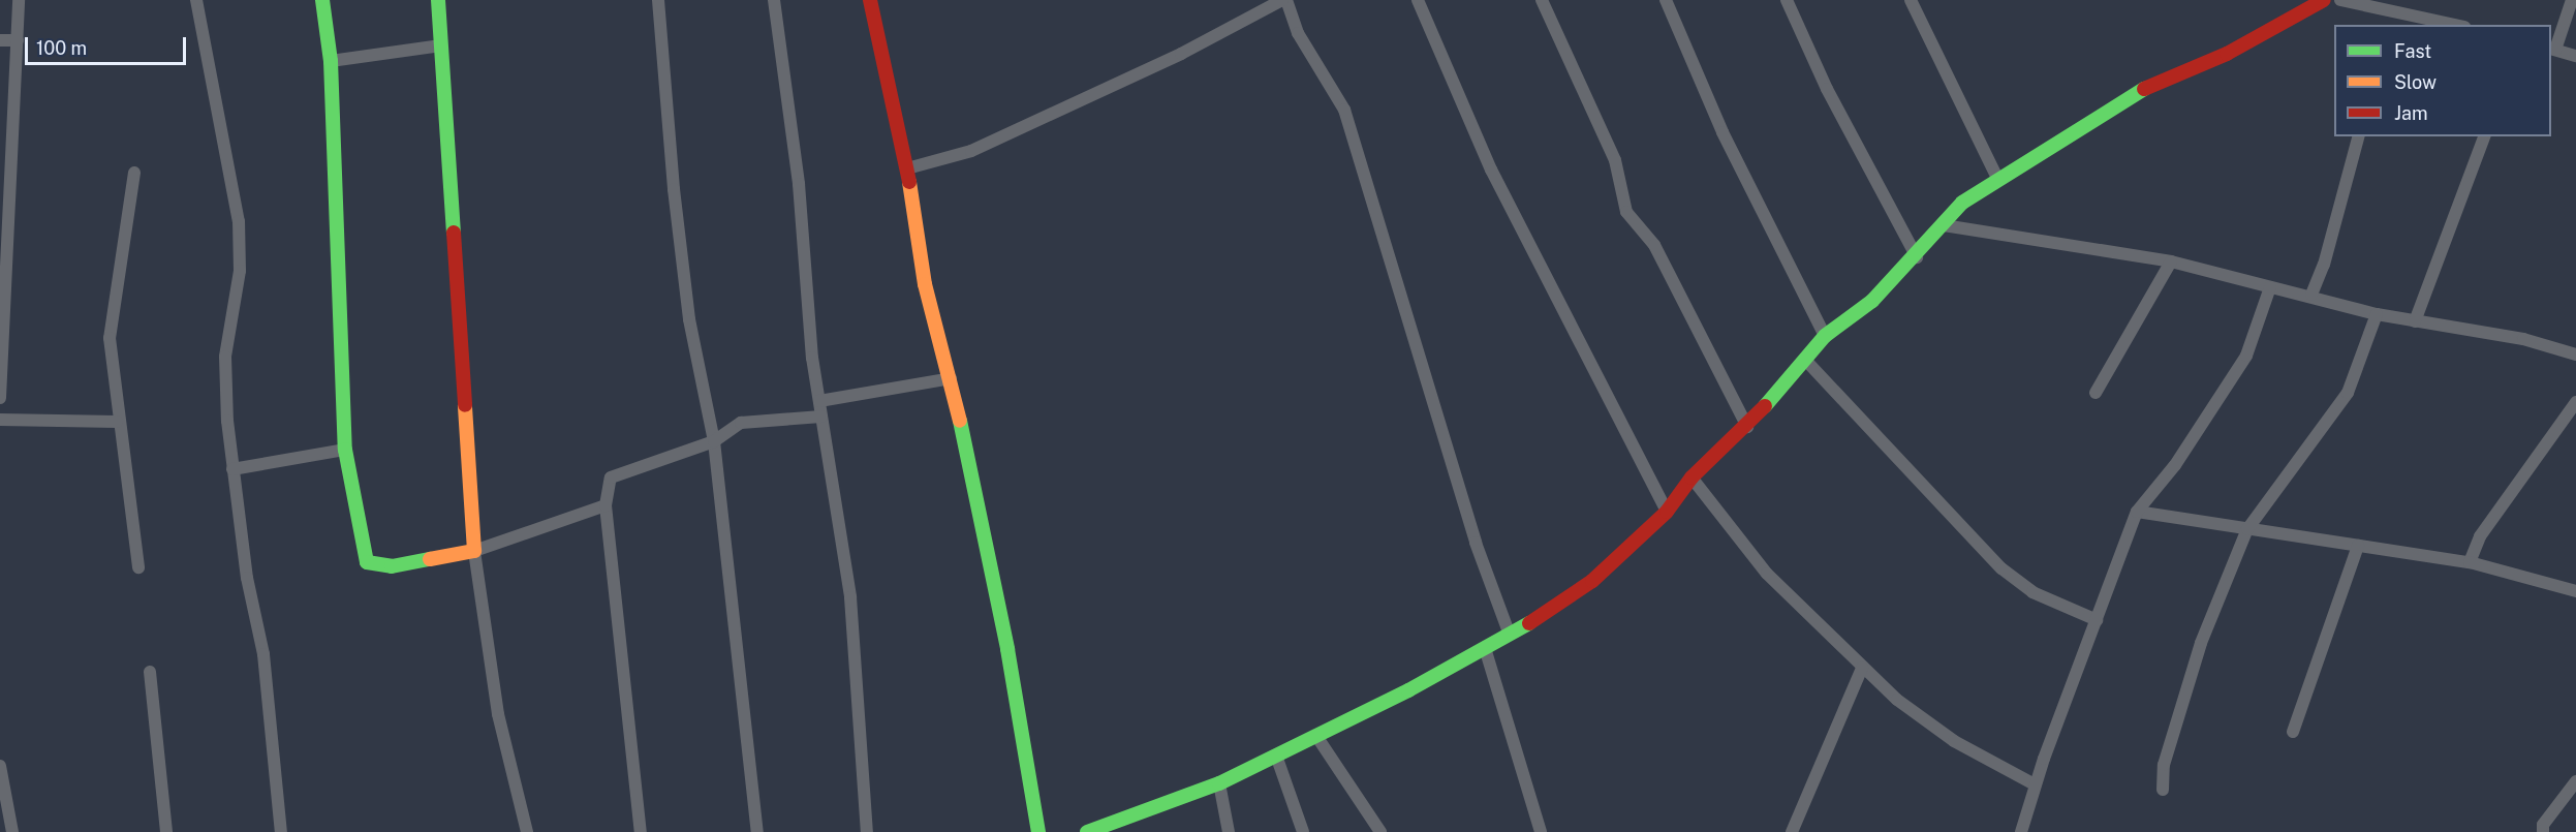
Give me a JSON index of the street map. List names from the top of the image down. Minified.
{"legend":["Fast","Slow","Jam"],"scale_bar":"100 m"}
